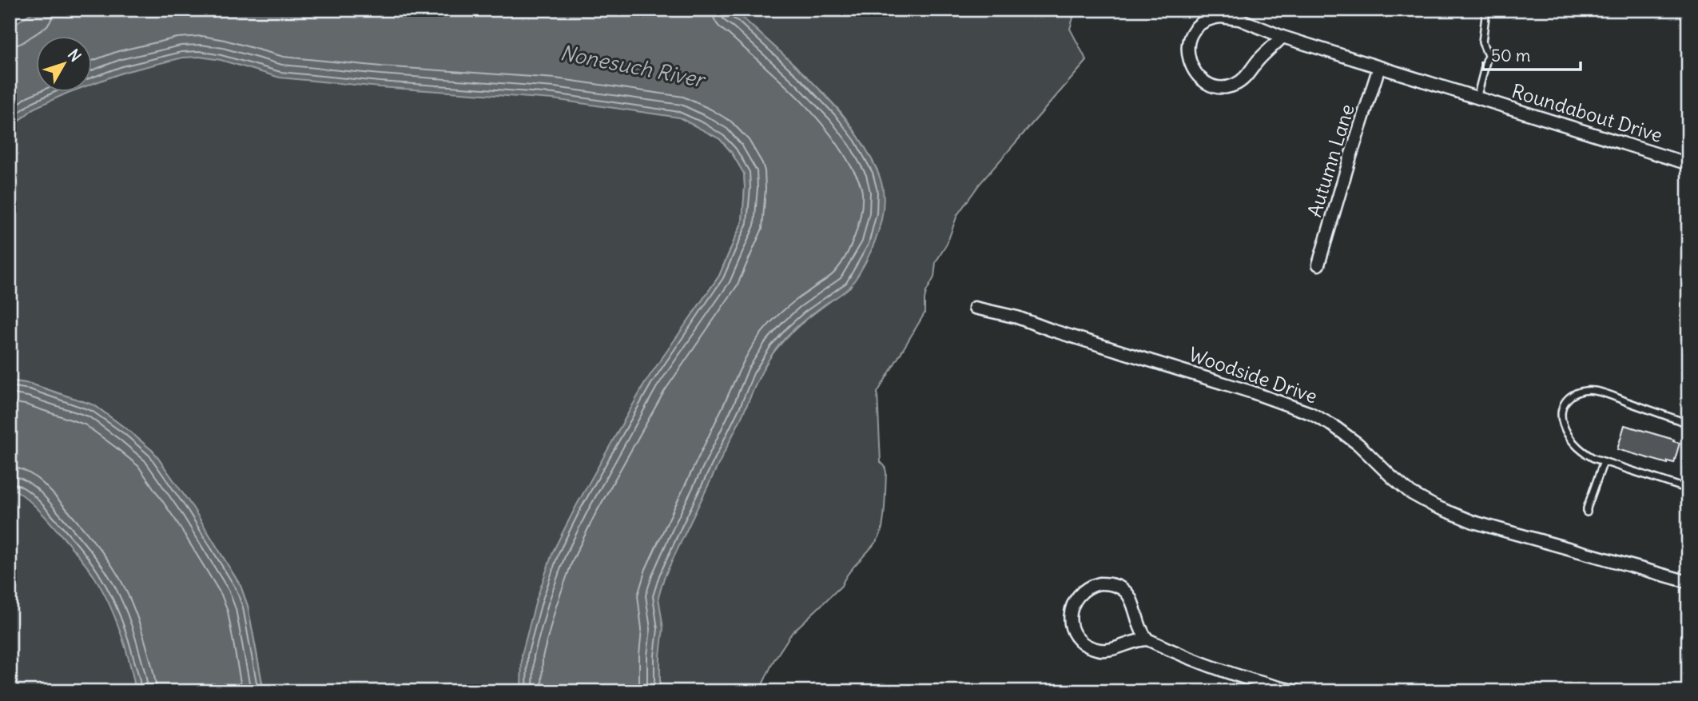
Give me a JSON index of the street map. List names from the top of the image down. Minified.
{"streets":{"street":["Roundabout Drive","Autumn Lane","Woodside Drive"]},"crossings":[["Roundabout Drive","Autumn Lane"]],"water":["Nonesuch River"],"scale_bar":"50 m","north":"top right"}
